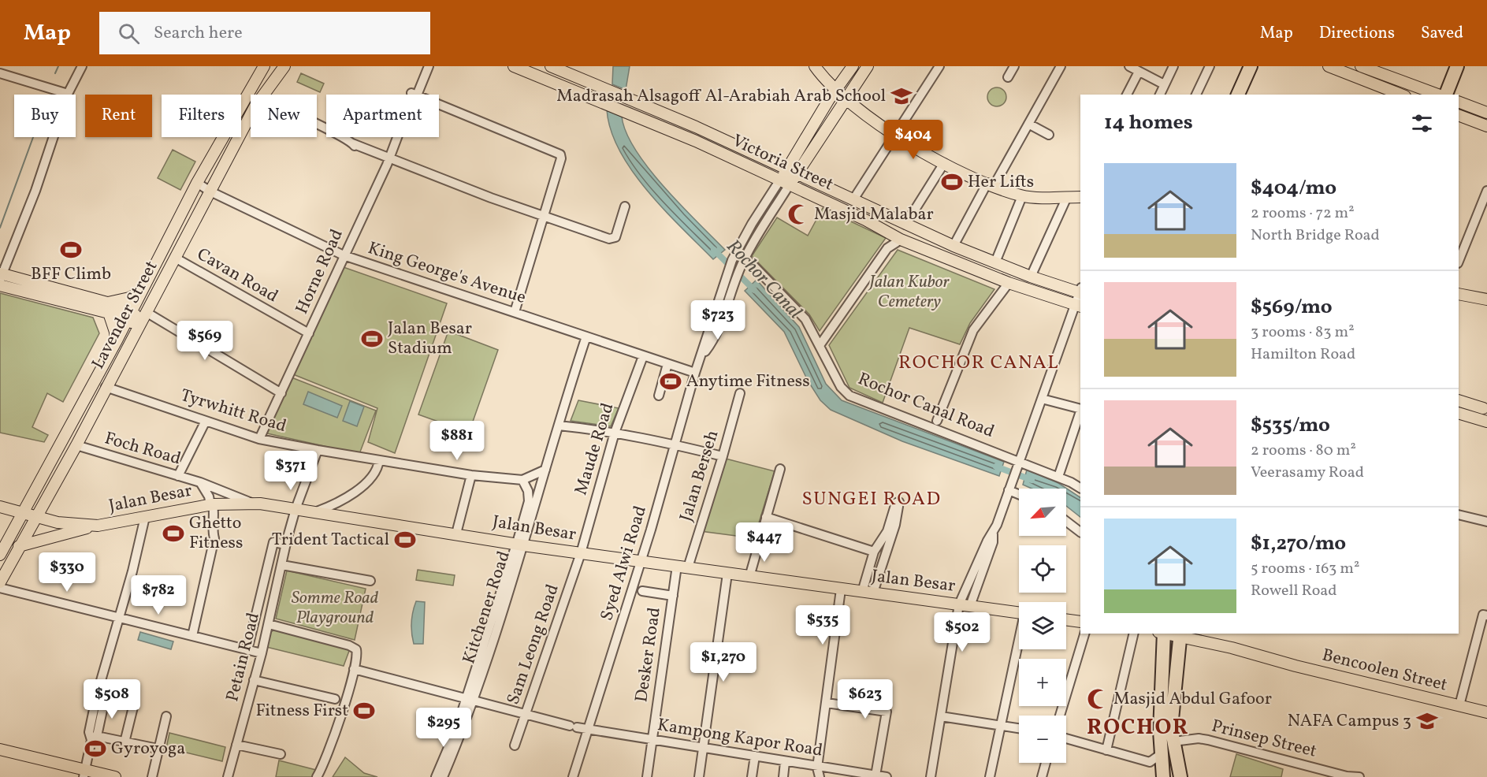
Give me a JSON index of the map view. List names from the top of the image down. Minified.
{"streets":{"main road":["Victoria Street","Lavender Street","Jalan Besar","Bencoolen Street"],"street":["Horne Road","King George's Avenue","Cavan Road","Rochor Canal Road","Tyrwhitt Road","Foch Road","Maude Road","Jalan Berseh","Syed Alwi Road","Kitchener Road","Sam Leong Road","Desker Road","Petain Road","Kampong Kapor Road","Prinsep Street"]},"crossings":[["Victoria Street","Syed Alwi Road"],["Horne Road","King George's Avenue"],["Horne Road","Cavan Road"],["Horne Road","Tyrwhitt Road"],["King George's Avenue","Lavender Street"],["King George's Avenue","Maude Road"],["King George's Avenue","Syed Alwi Road"],["King George's Avenue","Kitchener Road"],["Cavan Road","Lavender Street"],["Lavender Street","Tyrwhitt Road"],["Lavender Street","Foch Road"],["Lavender Street","Jalan Besar"],["Rochor Canal Road","Syed Alwi Road"],["Tyrwhitt Road","Kitchener Road"],["Tyrwhitt Road","Petain Road"],["Foch Road","Jalan Besar"],["Maude Road","Jalan Besar"],["Maude Road","Sam Leong Road"],["Jalan Berseh","Jalan Besar"],["Jalan Berseh","Desker Road"],["Jalan Besar","Syed Alwi Road"],["Jalan Besar","Kitchener Road"],["Jalan Besar","Sam Leong Road"],["Jalan Besar","Desker Road"],["Jalan Besar","Petain Road"],["Syed Alwi Road","Kampong Kapor Road"],["Kitchener Road","Kampong Kapor Road"],["Sam Leong Road","Kampong Kapor Road"],["Desker Road","Kampong Kapor Road"]],"districts":["ROCHOR CANAL","SUNGEI ROAD","ROCHOR"],"water":["Rochor Canal"],"parks":["Jalan Kubor Cemetery","Somme Road Playground"],"places":{"school or university":["Madrasah Alsagoff Al-Arabiah Arab School","NAFA Campus 3"],"sports":["Her Lifts","BFF Climb","Jalan Besar Stadium","Anytime Fitness","Ghetto Fitness","Trident Tactical","Fitness First","Gyroyoga"],"mosque":["Masjid Malabar","Masjid Abdul Gafoor"]},"north":"bottom left","page":{"header":"Map","search":"Search here","nav":["Map","Directions","Saved"],"chip":["Buy","Rent","Filters","New","Apartment"],"heading":"14 homes","price":["$404","$723","$569","$881","$371","$447","$330","$782","$535","$502","$1,270","$508","$623","$295"],"list":[{"name":"$404/mo","note":"2 rooms · 72 m² · North Bridge Road"},{"name":"$569/mo","note":"3 rooms · 83 m² · Hamilton Road"},{"name":"$535/mo","note":"2 rooms · 80 m² · Veerasamy Road"},{"name":"$1,270/mo","note":"5 rooms · 163 m² · Rowell Road"}],"map_buttons":["+","−"]}}
